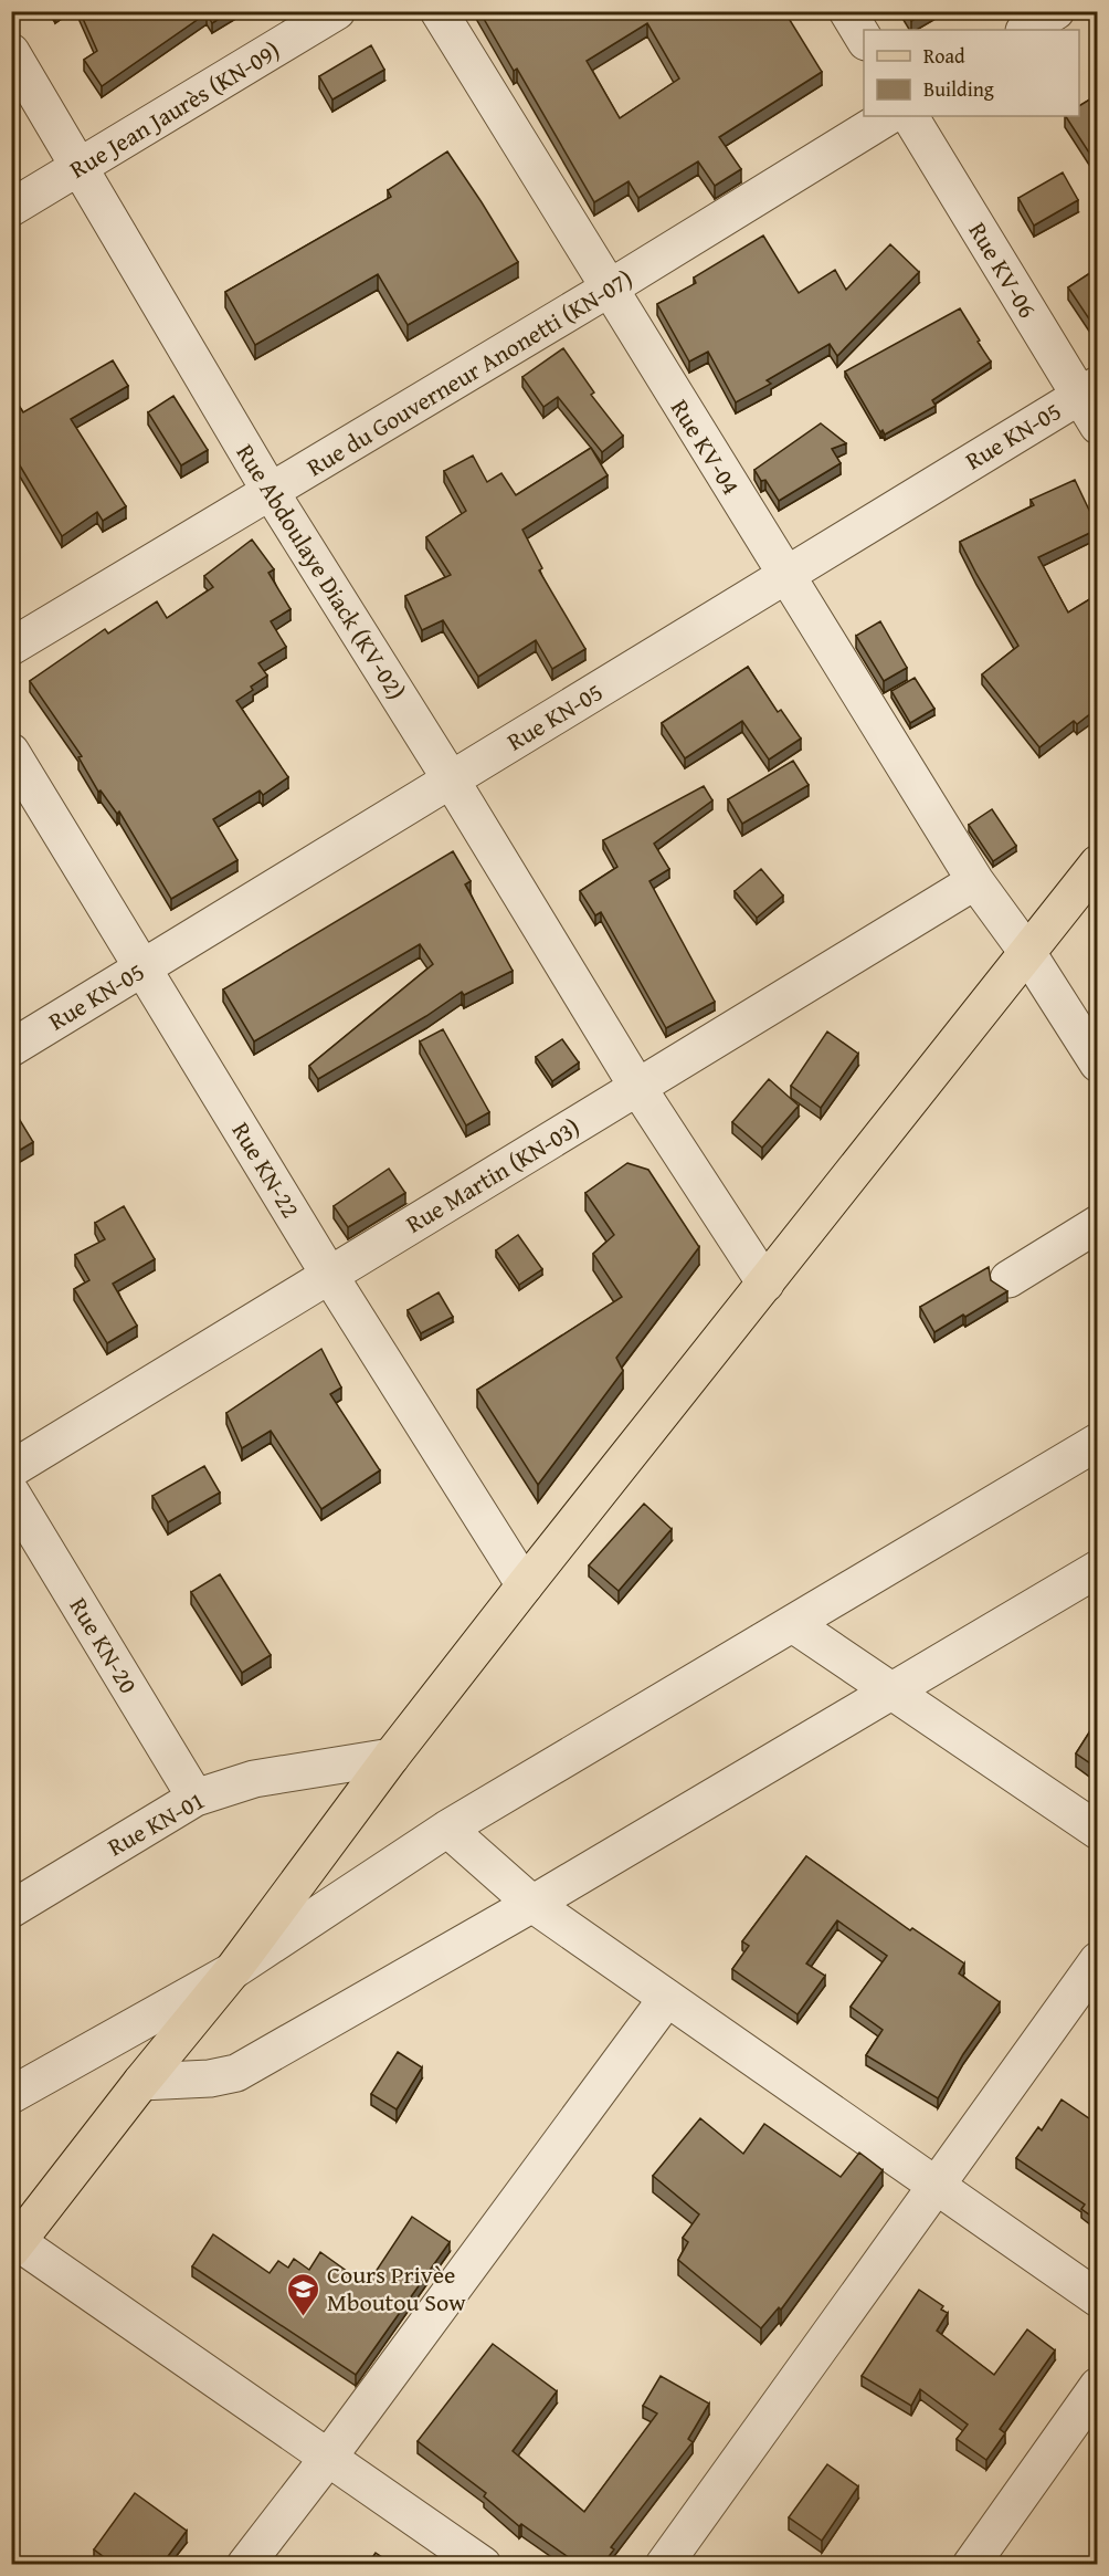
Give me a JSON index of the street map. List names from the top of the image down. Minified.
{"streets":{"street":["Rue Jean Jaurès (KN-09)","Rue KV-06","Rue du Gouverneur Anonetti (KN-07)","Rue KN-05","Rue KV-04","Rue Abdoulaye Diack (KV-02)","Rue KN-22","Rue Martin (KN-03)","Rue KN-20","Rue KN-01"]},"crossings":[["Rue Jean Jaurès (KN-09)","Rue Abdoulaye Diack (KV-02)"],["Rue KV-06","Rue KN-05"],["Rue du Gouverneur Anonetti (KN-07)","Rue KV-04"],["Rue du Gouverneur Anonetti (KN-07)","Rue Abdoulaye Diack (KV-02)"],["Rue KN-05","Rue KV-04"],["Rue KN-05","Rue Abdoulaye Diack (KV-02)"],["Rue KN-05","Rue KN-22"],["Rue KV-04","Rue Martin (KN-03)"],["Rue Abdoulaye Diack (KV-02)","Rue Martin (KN-03)"],["Rue KN-22","Rue Martin (KN-03)"],["Rue KN-20","Rue KN-01"]],"places":{"school or university":["Cours Privèe Mboutou Sow"]},"legend":["Road","Building"]}
